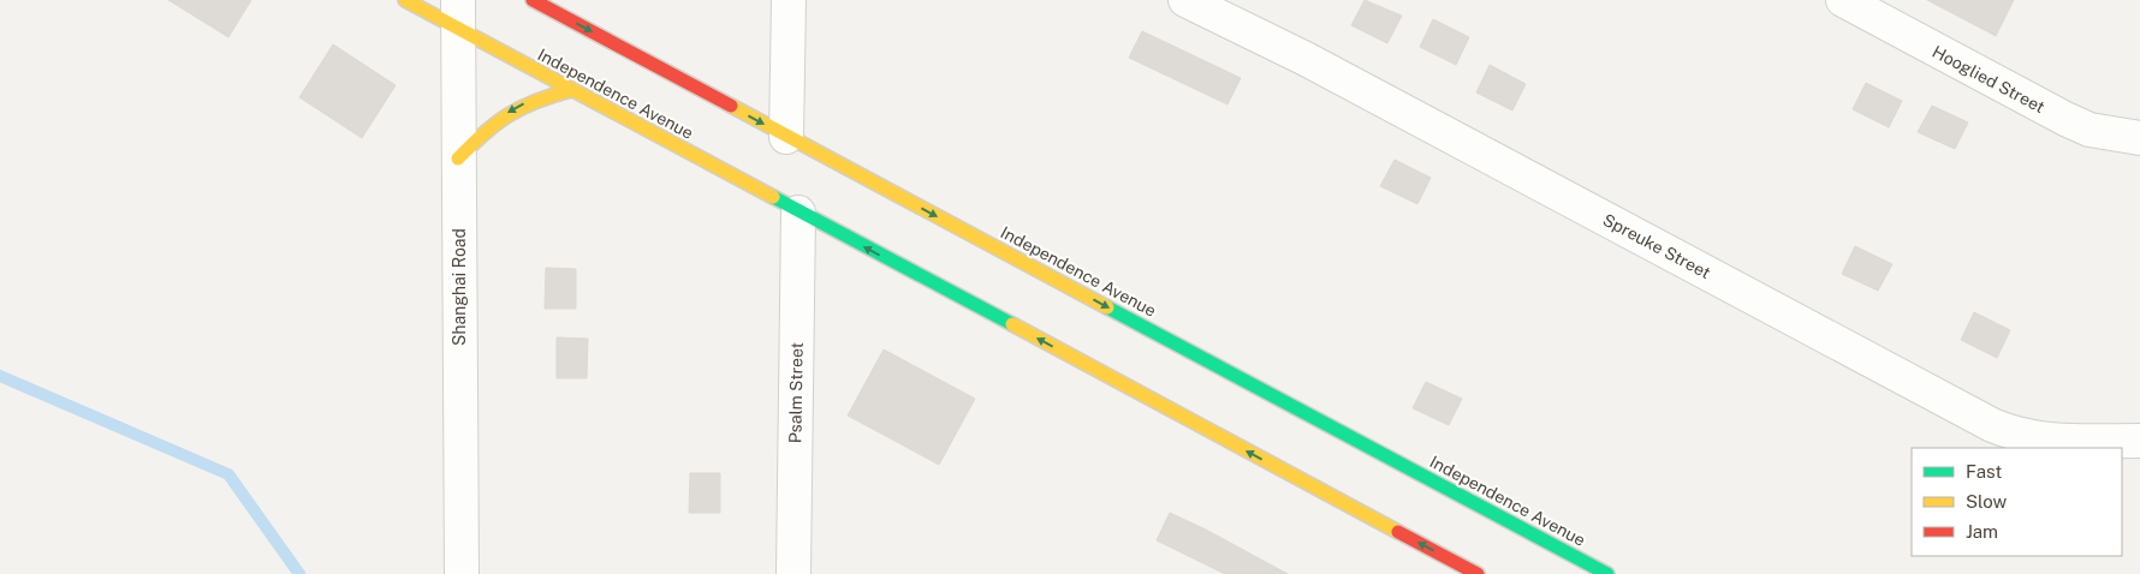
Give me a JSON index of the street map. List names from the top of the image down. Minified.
{"streets":{"main road":["Independence Avenue"],"street":["Hooglied Street","Spreuke Street","Shanghai Road","Psalm Street"]},"crossings":[["Independence Avenue","Shanghai Road"],["Independence Avenue","Psalm Street"]],"legend":["Fast","Slow","Jam"]}
